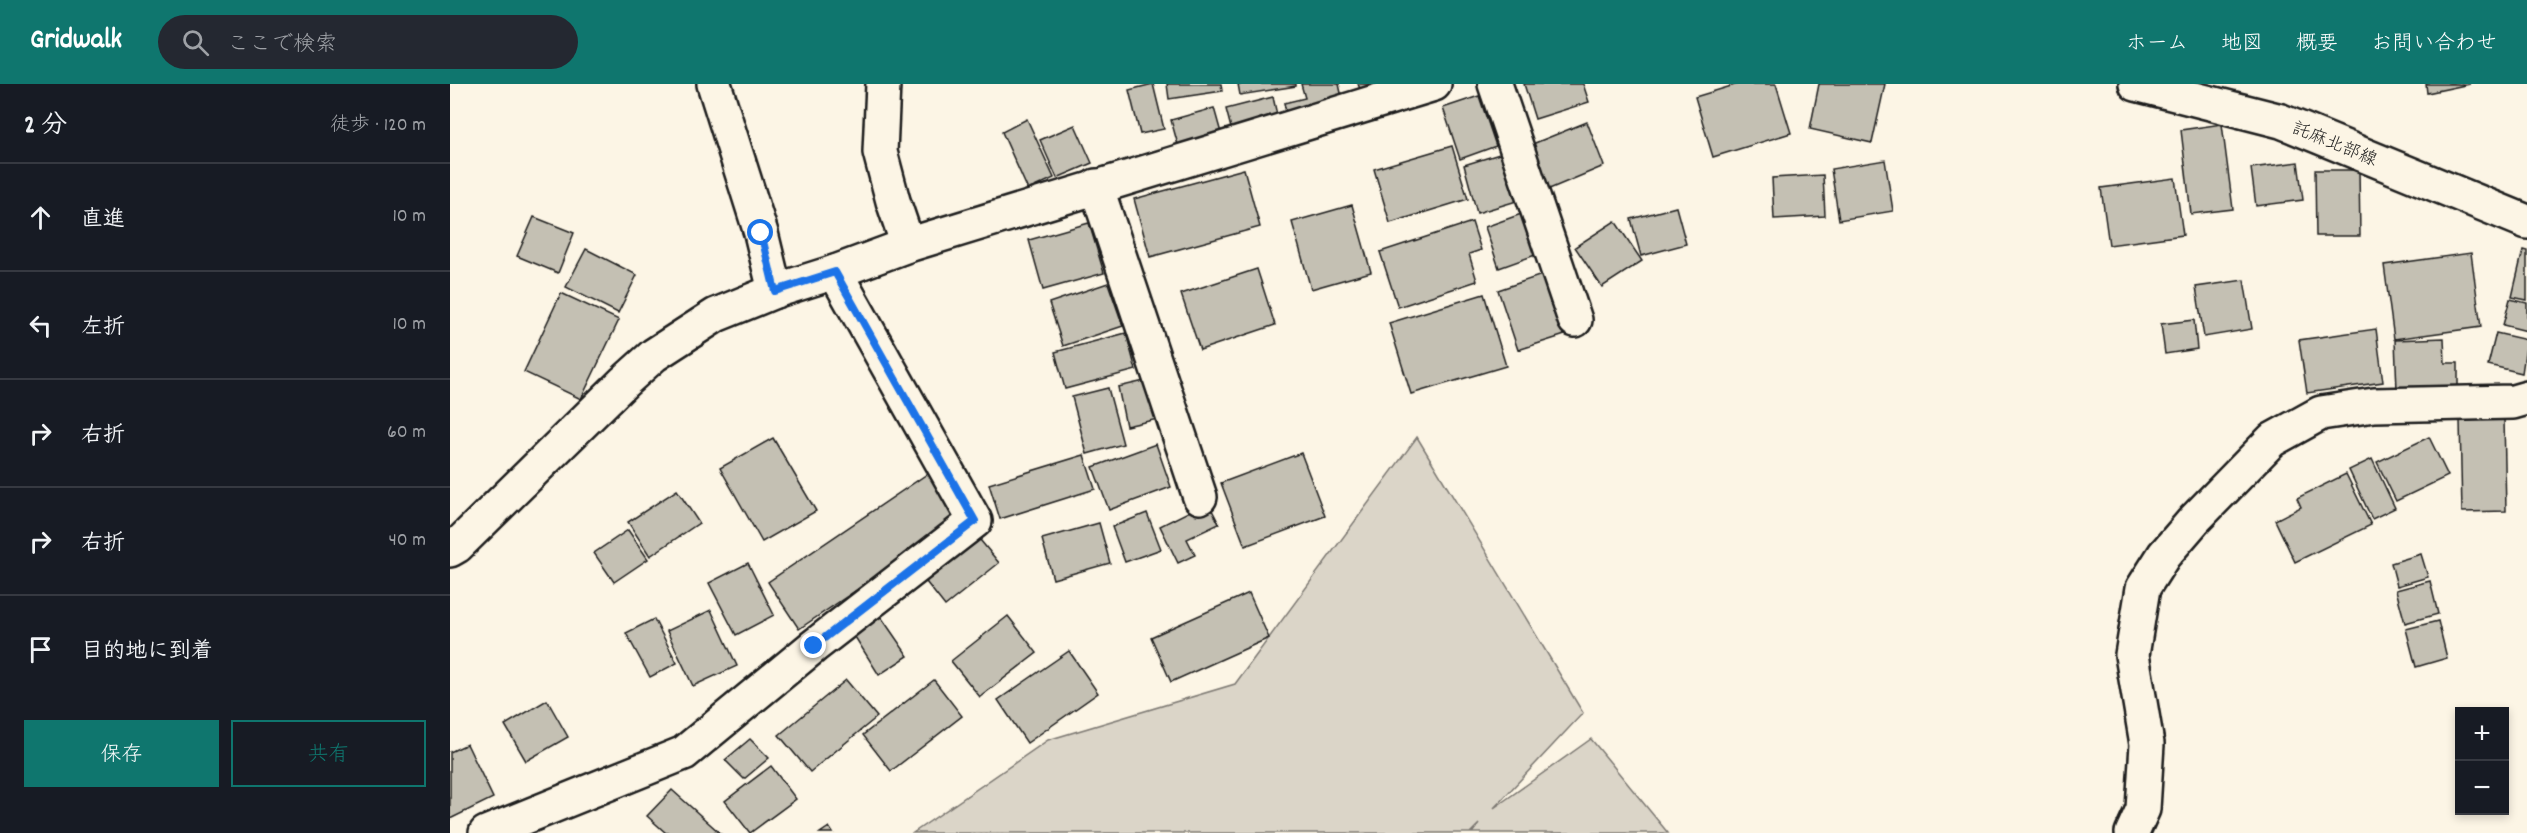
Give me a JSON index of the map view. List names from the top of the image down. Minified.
{"streets":{"street":["託麻北部線"]},"page":{"header":"Gridwalk","search":"ここで検索","nav":["ホーム","地図","概要","お問い合わせ"],"heading":["2 分","徒歩 · 120 m"],"list":[["直進","10 m"],["左折","10 m"],["右折","60 m"],["右折","40 m"],"目的地に到着"],"buttons":["保存","共有"],"map_buttons":["+","−"]}}
